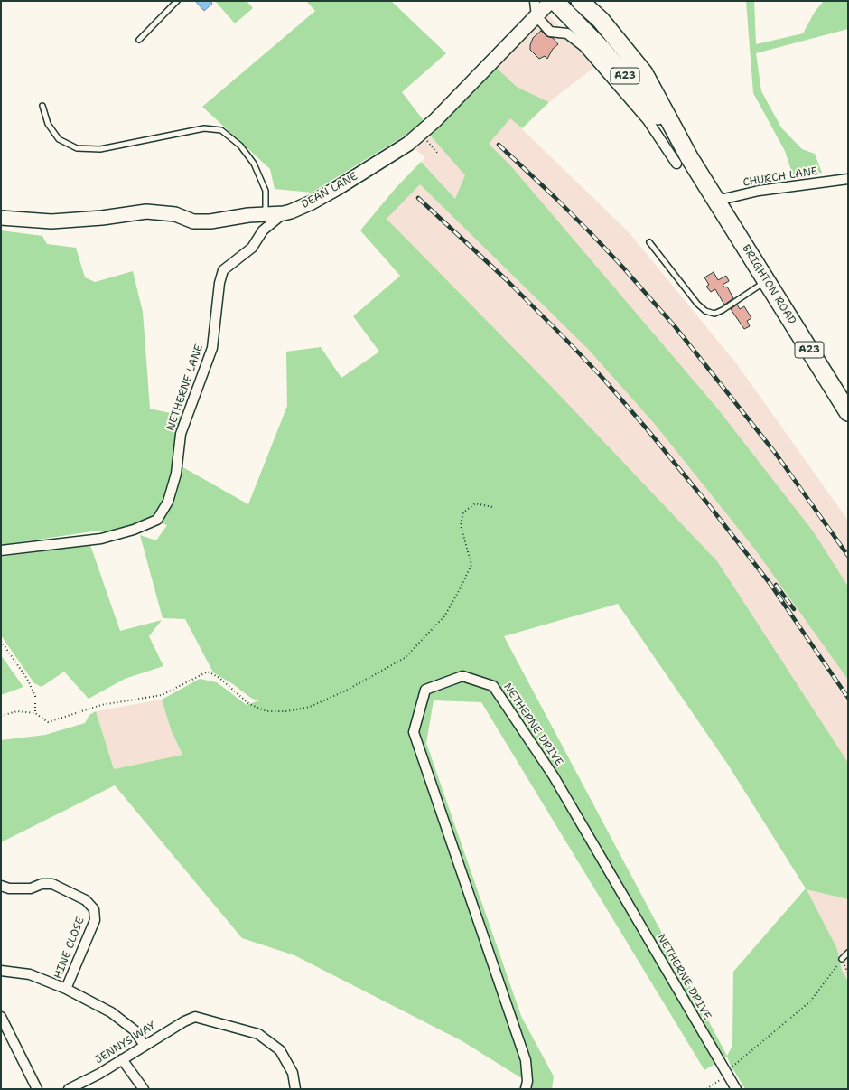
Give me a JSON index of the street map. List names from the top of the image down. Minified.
{"streets":{"highway":["A23","BRIGHTON ROAD"],"street":["CHURCH LANE","DEAN LANE","NETHERNE LANE","NETHERNE DRIVE","HINE CLOSE","JENNYS WAY"]},"crossings":[["CHURCH LANE","BRIGHTON ROAD"],["DEAN LANE","BRIGHTON ROAD"],["DEAN LANE","NETHERNE LANE"]]}
